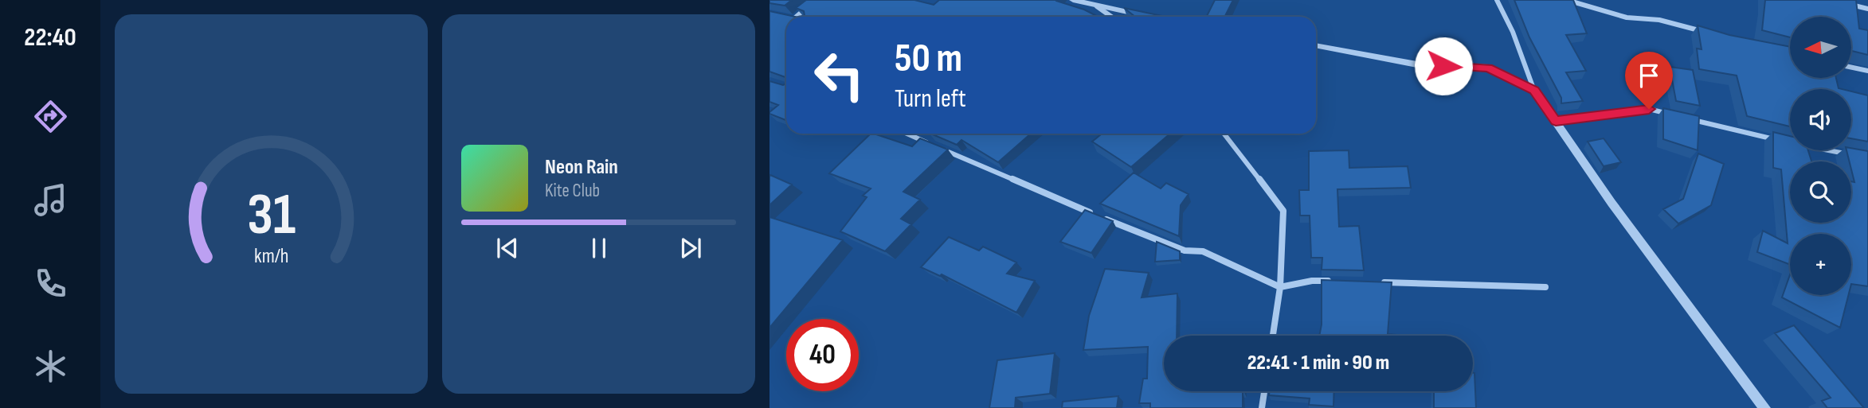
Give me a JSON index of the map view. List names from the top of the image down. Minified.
{"north":"left","page":{"tabs":"22:40","map_buttons":"+","turn":["50 m","Turn left"],"song":["Neon Rain","Kite Club"],"limit":"40","trip":"22:41 · 1 min · 90 m","gauge":["31","km/h"]}}
